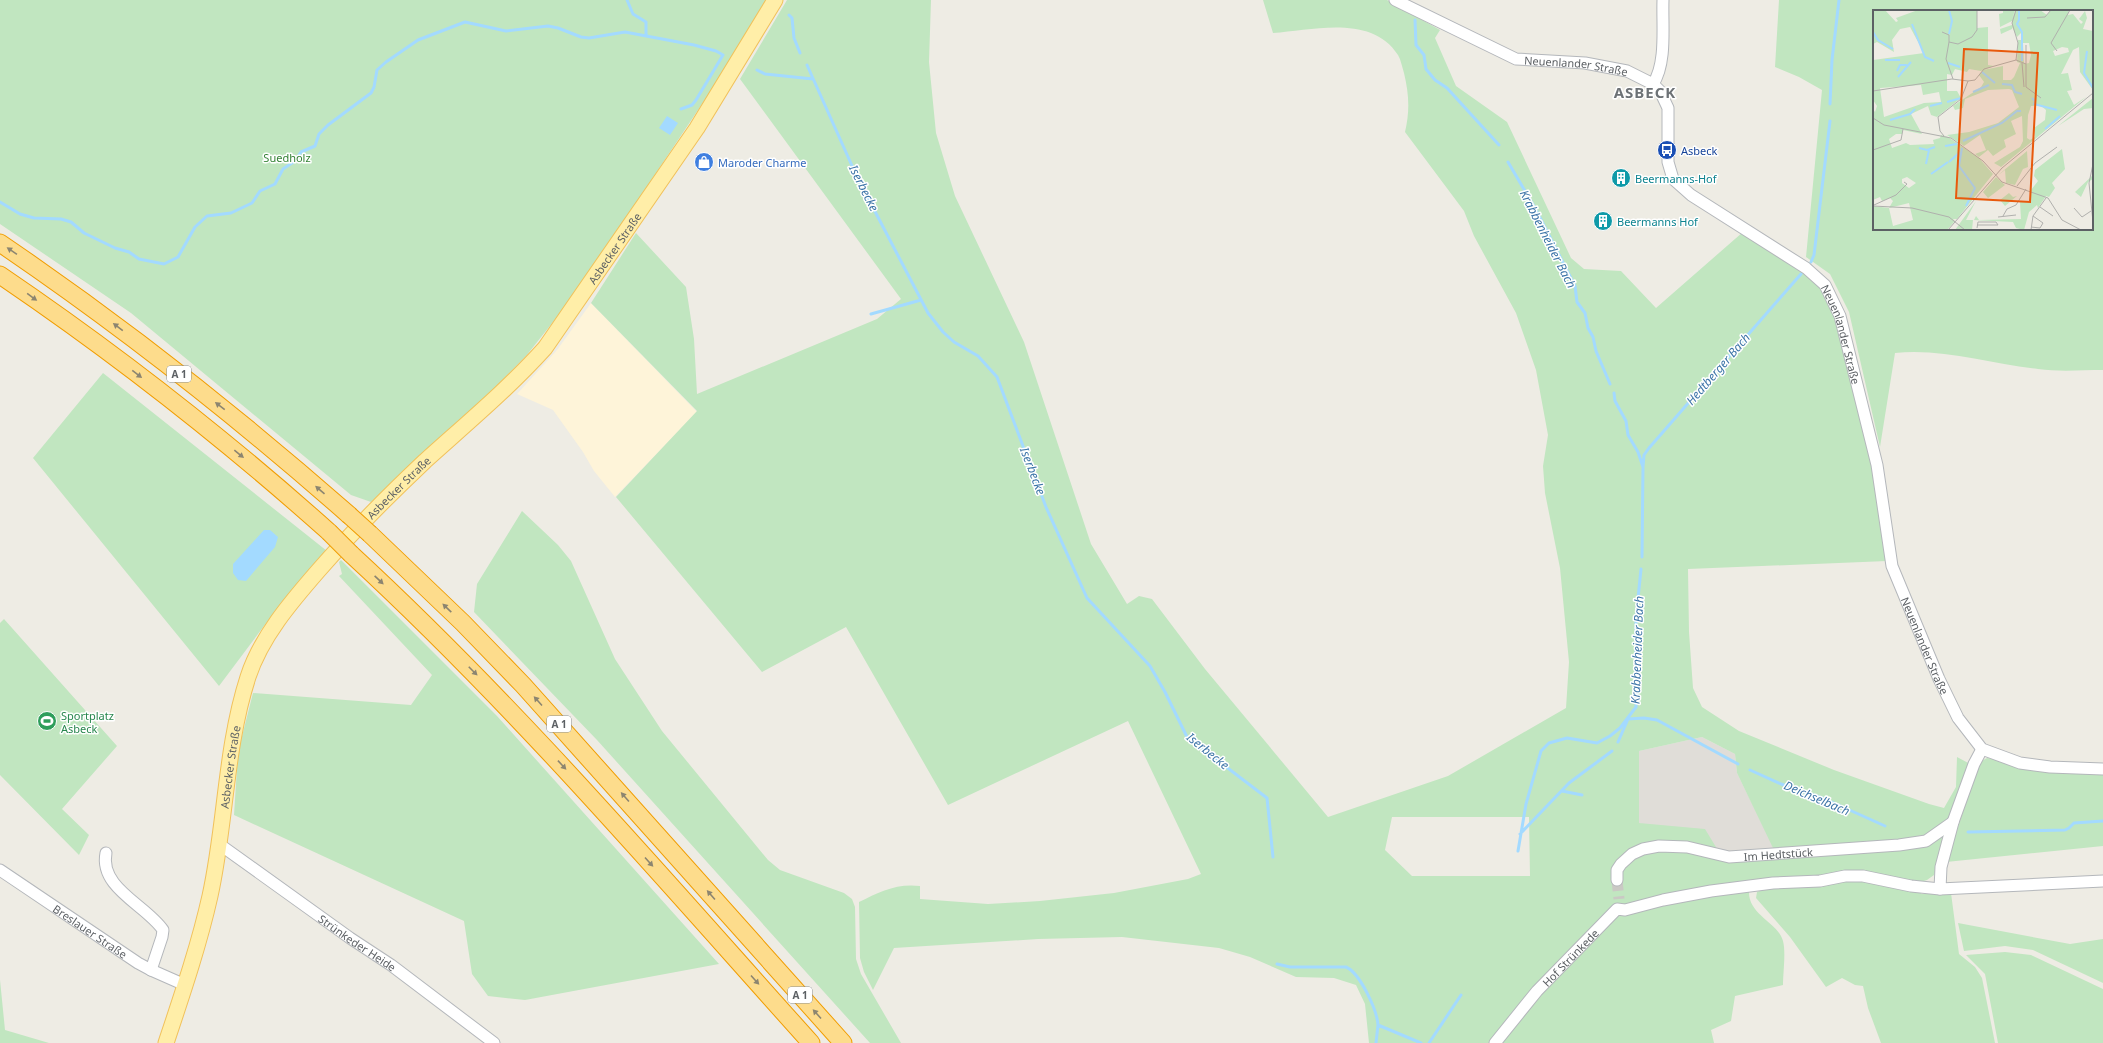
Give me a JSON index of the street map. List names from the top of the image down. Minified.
{"streets":{"highway":["A 1"],"main road":["Asbecker Straße"],"street":["Neuenlander Straße","Im Hedtstück","Breslauer Straße","Strünkeder Heide","Hof Strünkede"]},"crossings":[["Asbecker Straße","Breslauer Straße"],["Asbecker Straße","Strünkeder Heide"]],"districts":["ASBECK"],"water":["Iserbecke","Krabbenheider Bach","Hedtberger Bach","Deichselbach"],"parks":["Suedholz"],"places":{"bus stop":["Asbeck"],"shop":["Maroder Charme"],"building":["Beermanns-Hof","Beermanns Hof"],"sports":["Sportplatz Asbeck"]}}
